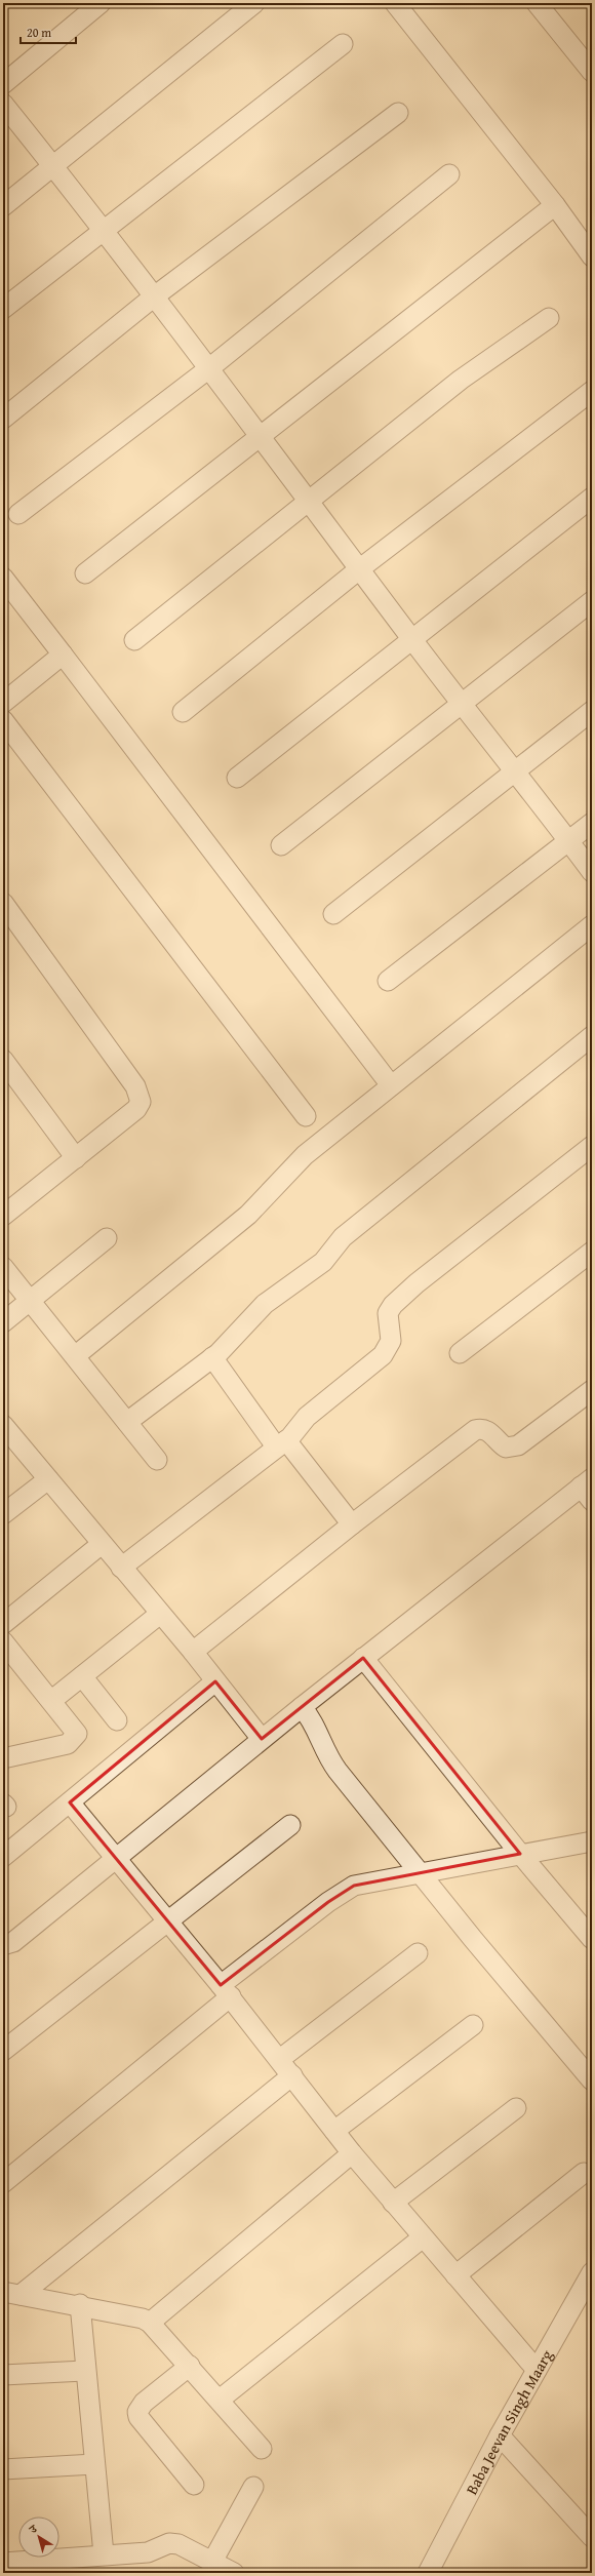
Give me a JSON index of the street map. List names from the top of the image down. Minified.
{"streets":{"street":["Baba Jeevan Singh Maarg"]},"scale_bar":"20 m","north":"top left"}
